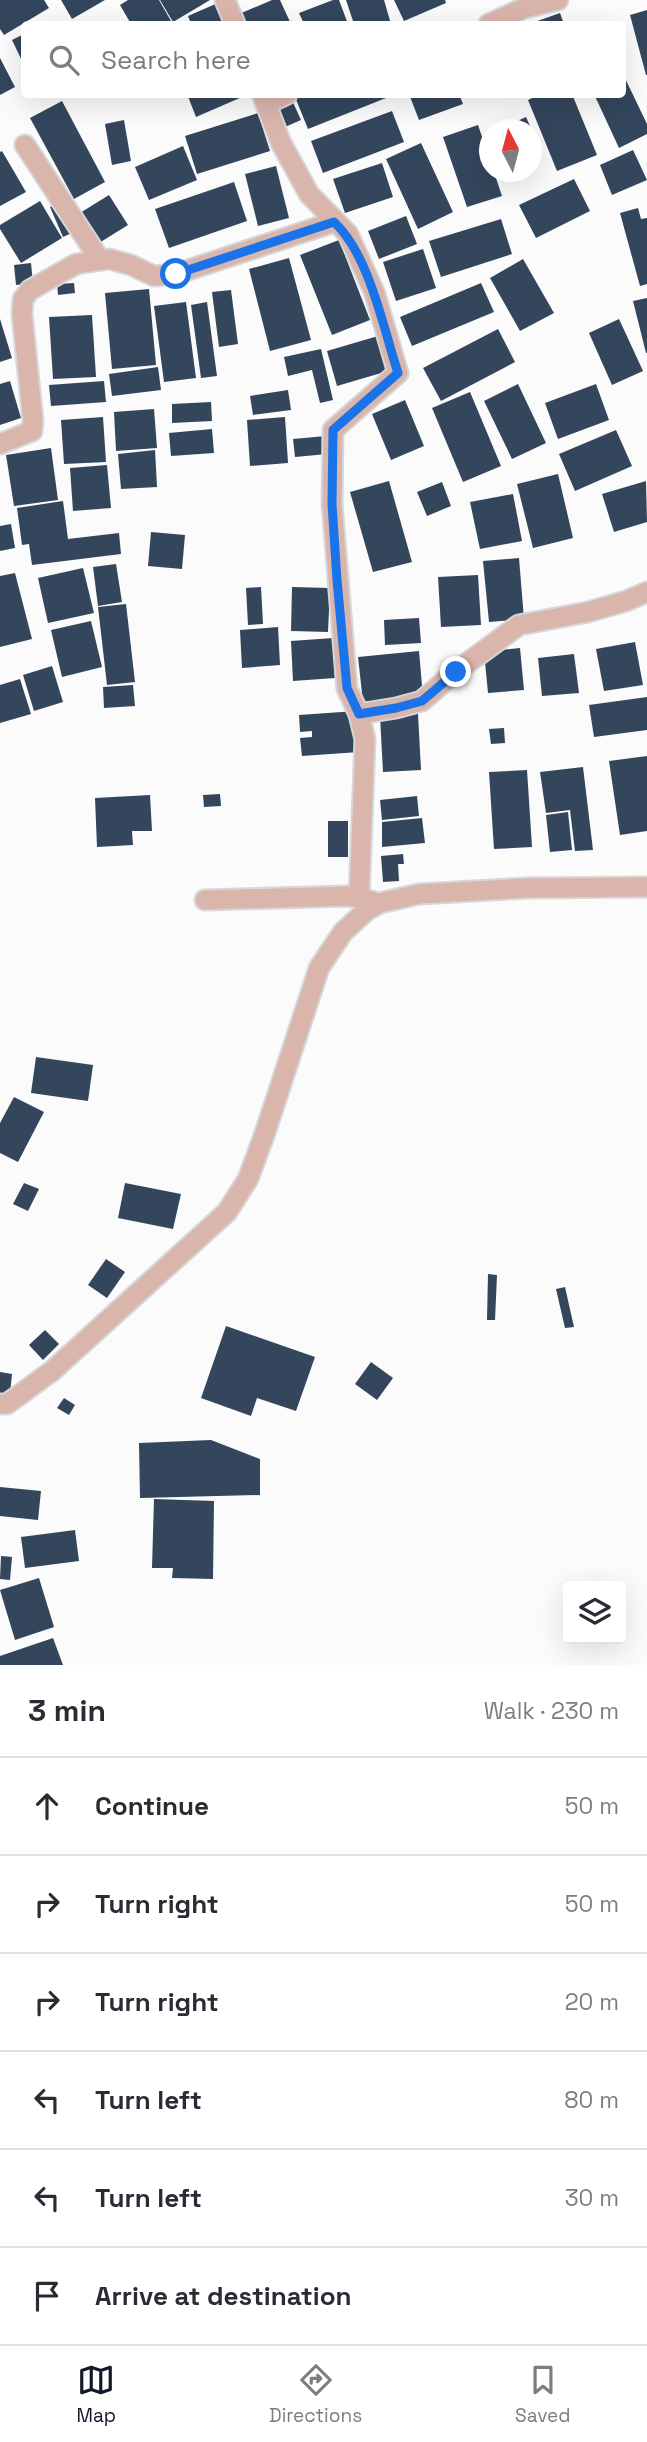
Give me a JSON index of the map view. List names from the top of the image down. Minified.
{"north":"top","page":{"search":"Search here","heading":["3 min","Walk · 230 m"],"list":[["Continue","50 m"],["Turn right","50 m"],["Turn right","20 m"],["Turn left","80 m"],["Turn left","30 m"],"Arrive at destination"],"nav":["Map","Directions","Saved"]}}
